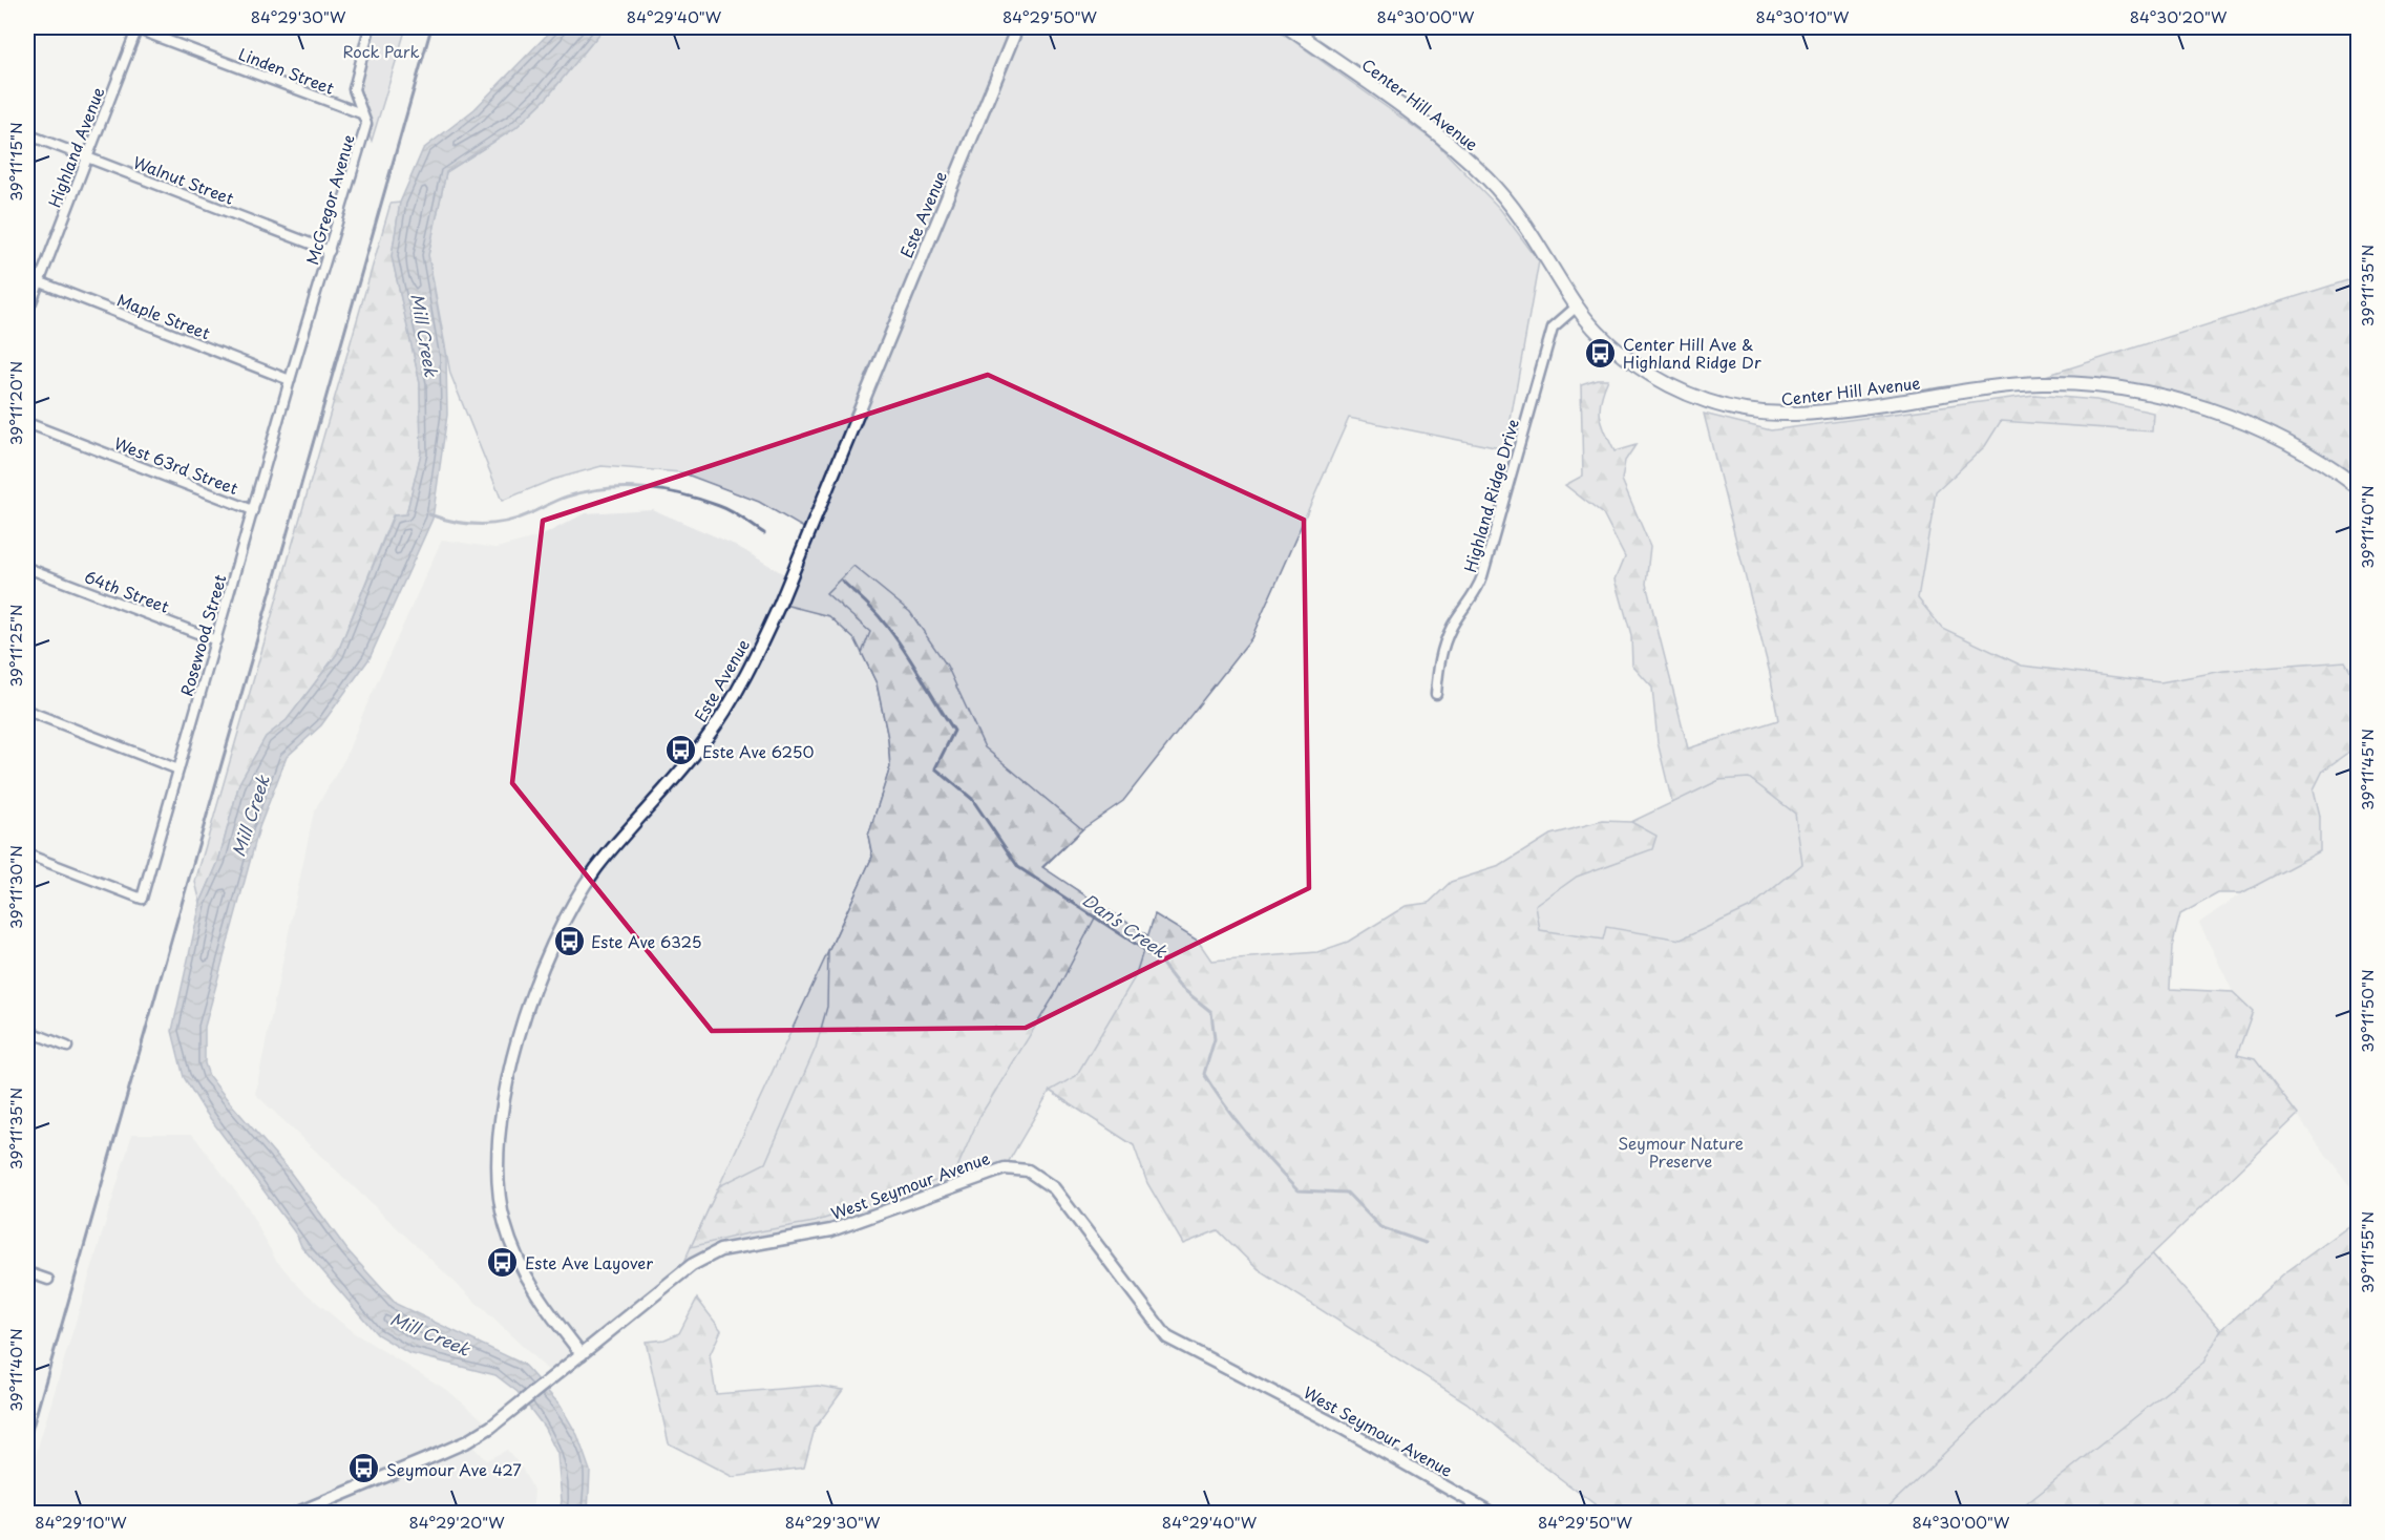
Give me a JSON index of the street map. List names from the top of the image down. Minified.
{"streets":{"main road":["Center Hill Avenue"],"street":["Linden Street","Highland Avenue","Walnut Street","McGregor Avenue","Este Avenue","Maple Street","West 63rd Street","Highland Ridge Drive","64th Street","Rosewood Street","West Seymour Avenue"]},"crossings":[["Linden Street","Highland Avenue"],["Linden Street","McGregor Avenue"],["Center Hill Avenue","Highland Ridge Drive"],["Highland Avenue","Walnut Street"],["Highland Avenue","Maple Street"],["Walnut Street","McGregor Avenue"],["McGregor Avenue","Maple Street"],["McGregor Avenue","Rosewood Street"],["Este Avenue","West Seymour Avenue"],["Maple Street","Rosewood Street"],["West 63rd Street","Rosewood Street"],["64th Street","Rosewood Street"]],"water":["Mill Creek","Dan’s Creek"],"parks":["Rock Park","Seymour Nature Preserve"],"places":{"bus stop":["Center Hill Ave & Highland Ridge Dr","Este Ave 6250","Este Ave 6325","Este Ave Layover","Seymour Ave 427"]},"coordinates":["84°29'30\"W","84°29'40\"W","84°29'50\"W","84°30'00\"W","84°30'10\"W","84°30'20\"W","39°11'15\"N","39°11'35\"N","39°11'20\"N","39°11'40\"N","39°11'25\"N","39°11'45\"N","39°11'30\"N","39°11'50\"N","39°11'55\"N","84°29'10\"W","84°29'20\"W"]}
